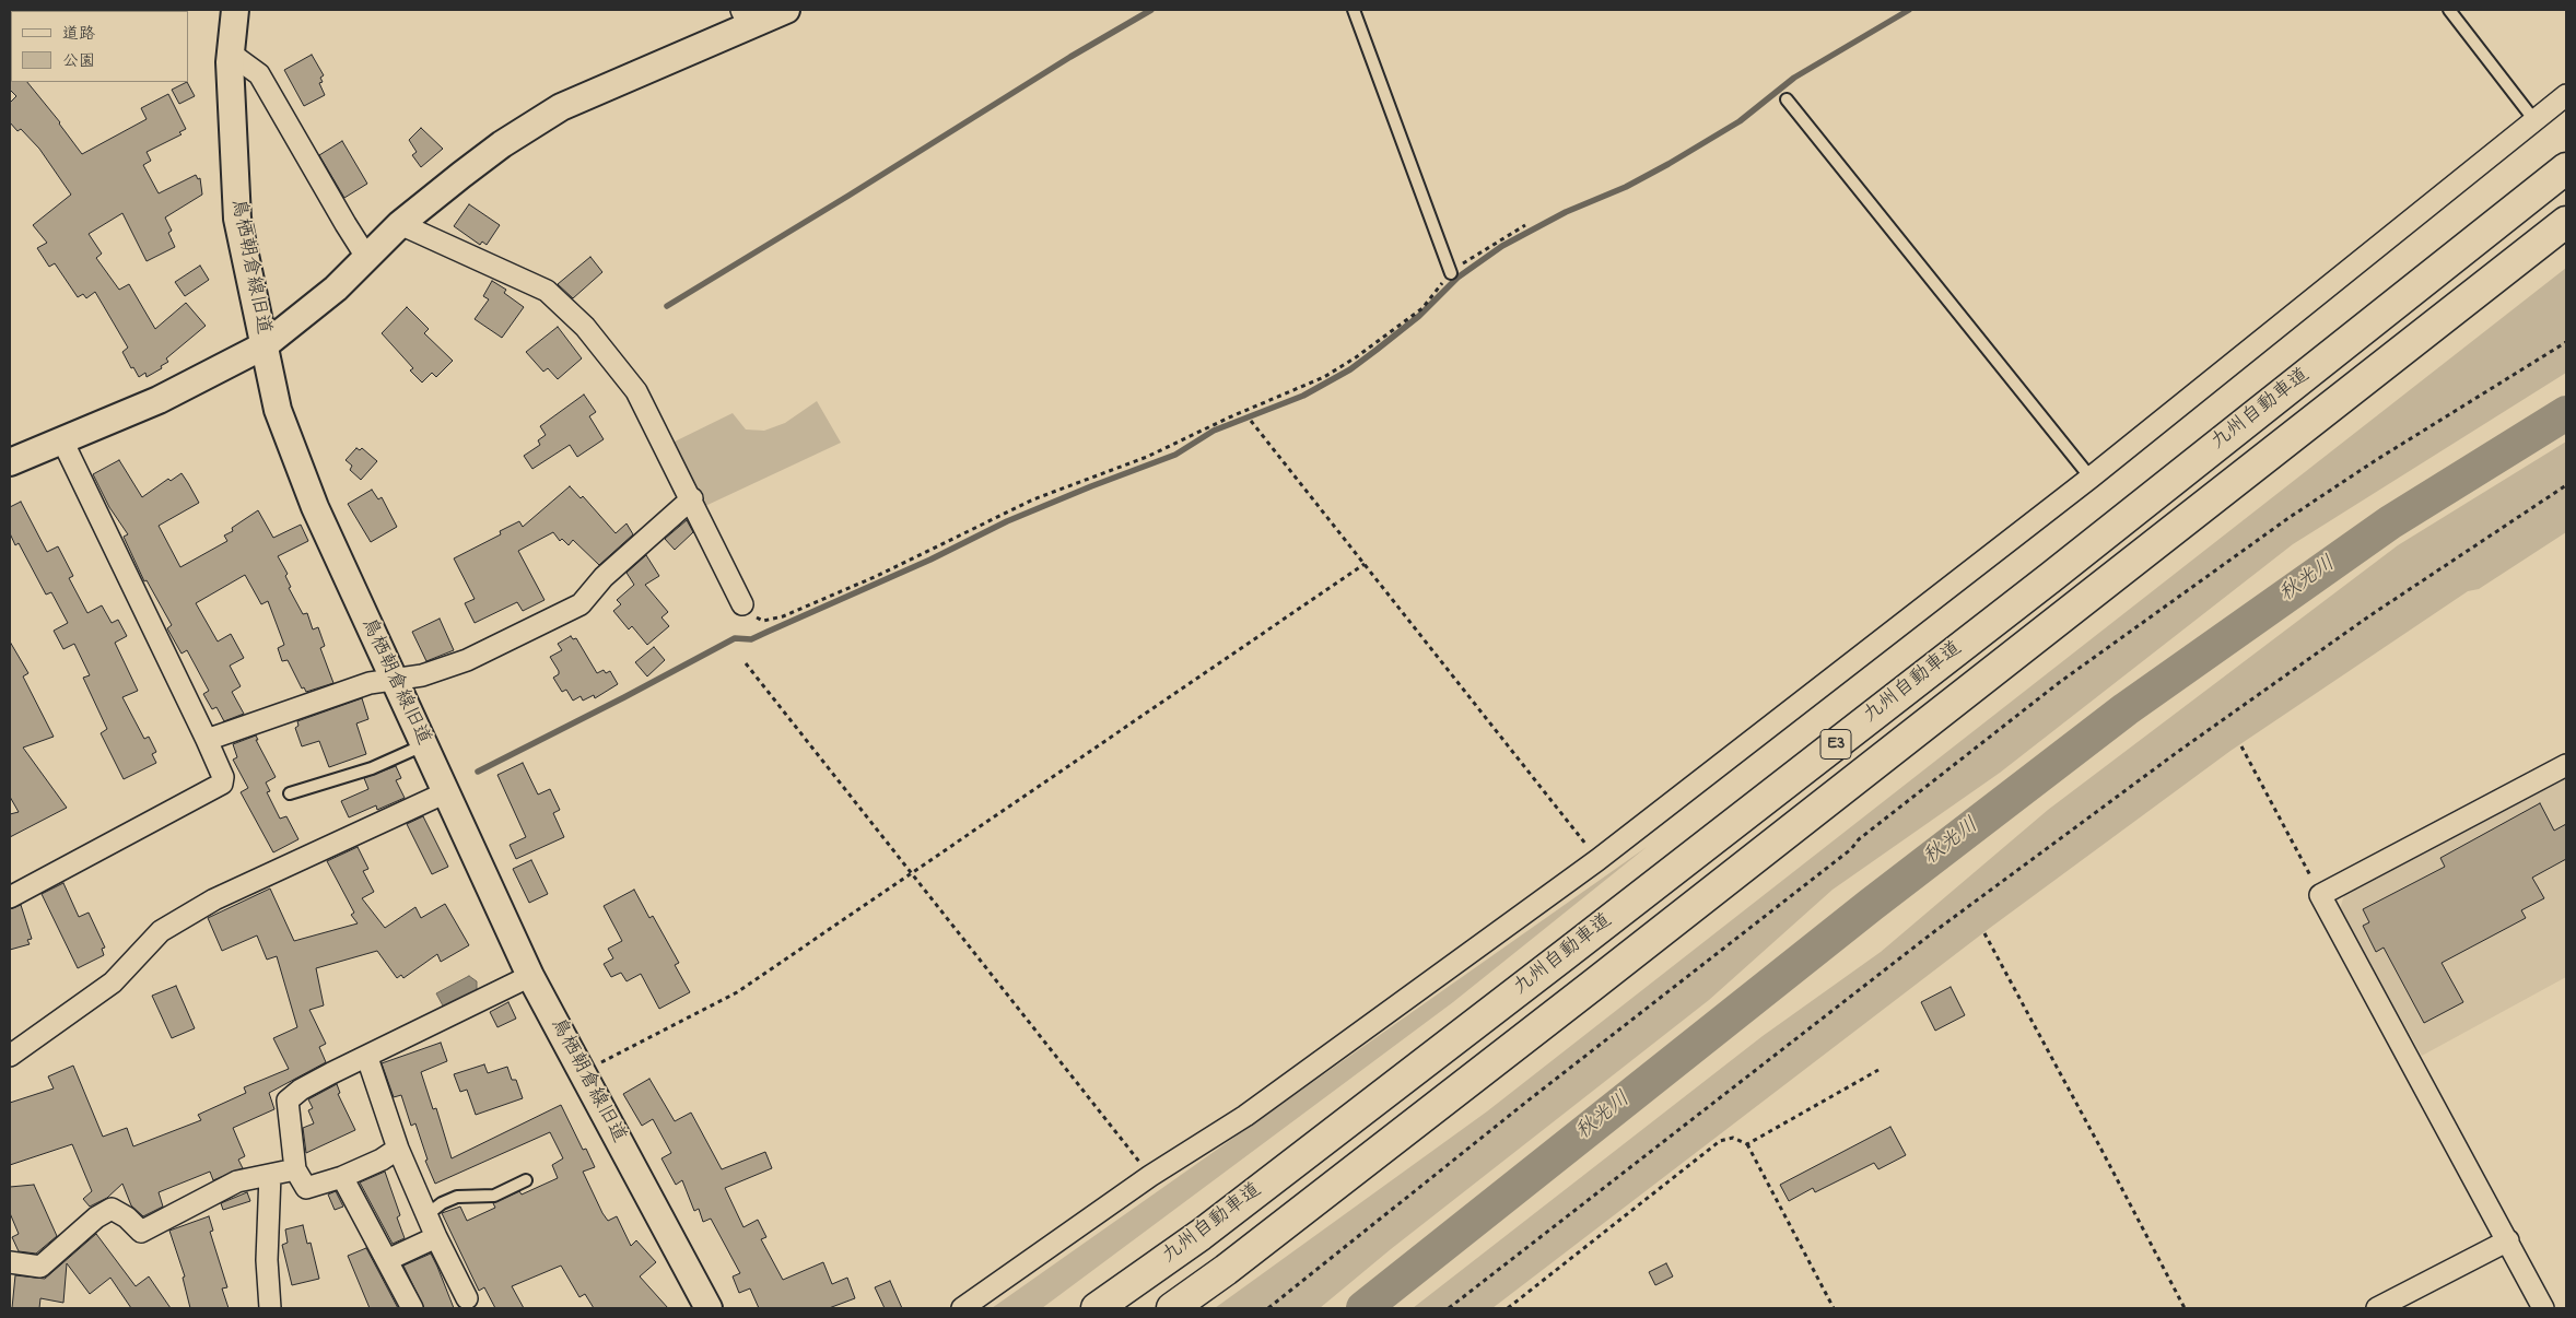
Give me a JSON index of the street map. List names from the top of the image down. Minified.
{"streets":{"highway":["九州自動車道","E3"],"street":["鳥栖朝倉線旧道"]},"water":["秋光川"],"legend":["道路","公園"]}
